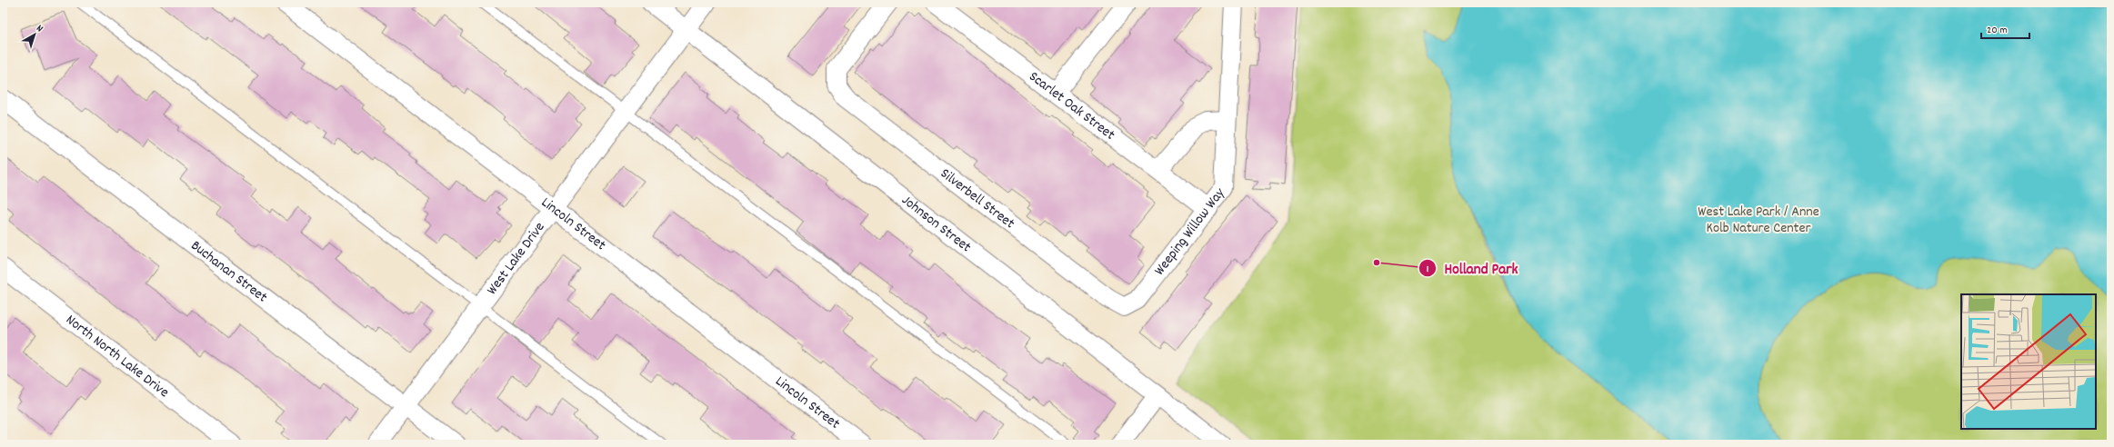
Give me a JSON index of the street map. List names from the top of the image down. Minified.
{"streets":{"street":["Scarlet Oak Street","Silverbell Street","Lincoln Street","Johnson Street","Weeping Willow Way","West Lake Drive","Buchanan Street","North North Lake Drive"]},"crossings":[["Scarlet Oak Street","Weeping Willow Way"],["Silverbell Street","Weeping Willow Way"],["Lincoln Street","West Lake Drive"],["Johnson Street","West Lake Drive"],["West Lake Drive","Buchanan Street"]],"parks":["West Lake Park / Anne Kolb Nature Center"],"places":["Holland Park"],"scale_bar":"20 m","north":"top right"}
